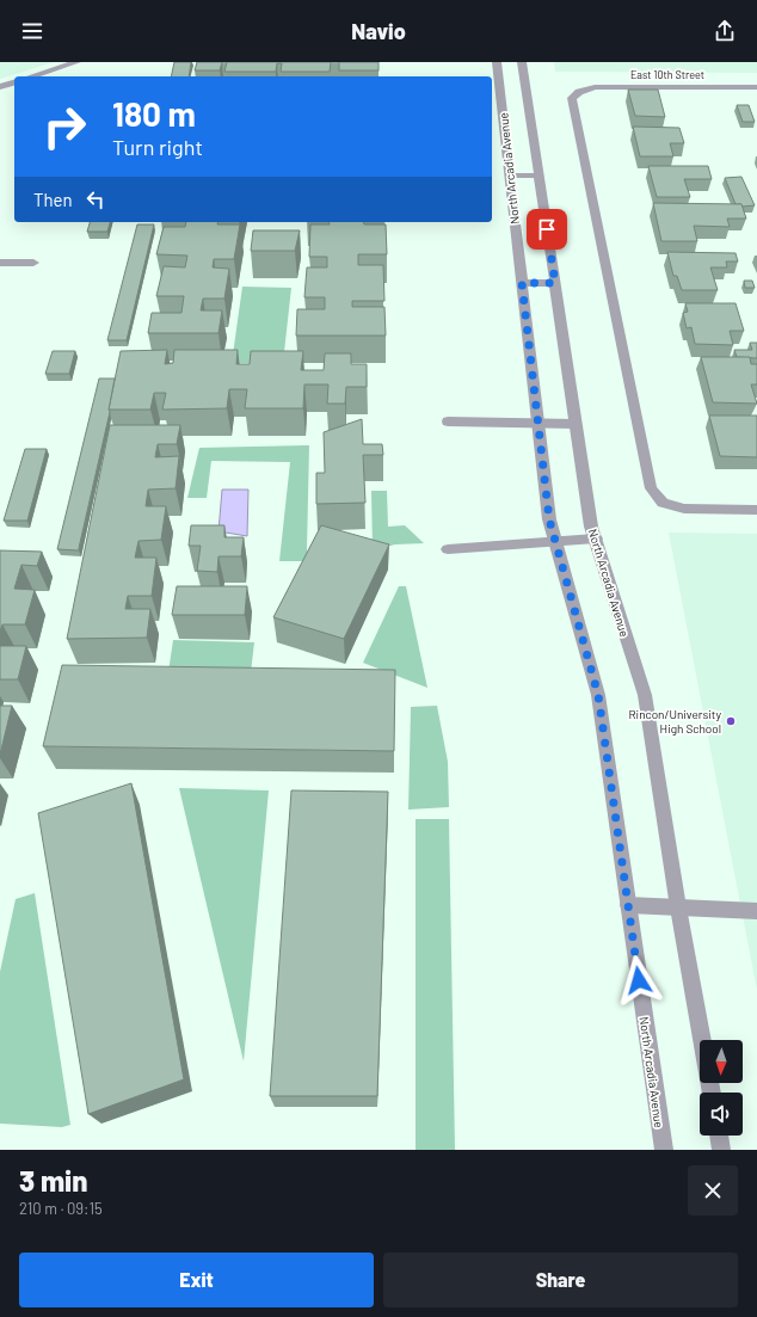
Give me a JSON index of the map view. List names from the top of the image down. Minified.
{"streets":{"street":["East 10th Street","North Arcadia Avenue"]},"places":["Rincon/University High School"],"north":"bottom","page":{"header":"Navio","turn":["180 m","Turn right"],"then":"Then","heading":["3 min","210 m · 09:15"],"buttons":["Exit","Share"]}}
